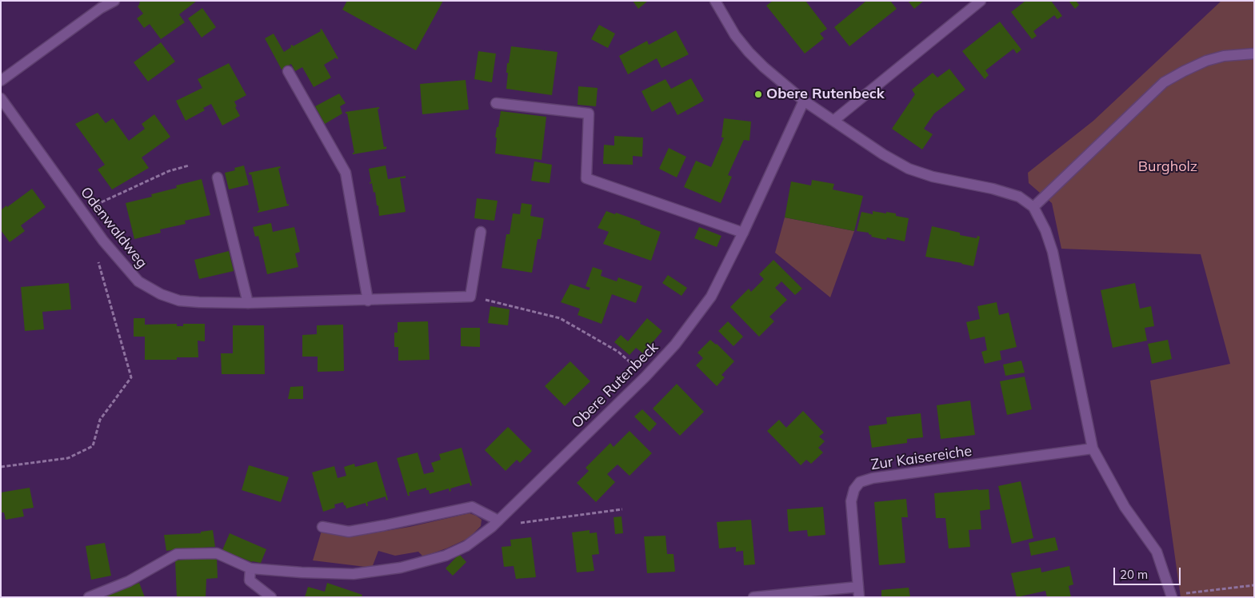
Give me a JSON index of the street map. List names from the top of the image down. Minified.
{"streets":{"street":["Odenwaldweg","Obere Rutenbeck","Zur Kaisereiche"]},"parks":["Burgholz"],"places":["Obere Rutenbeck"],"scale_bar":"20 m"}
